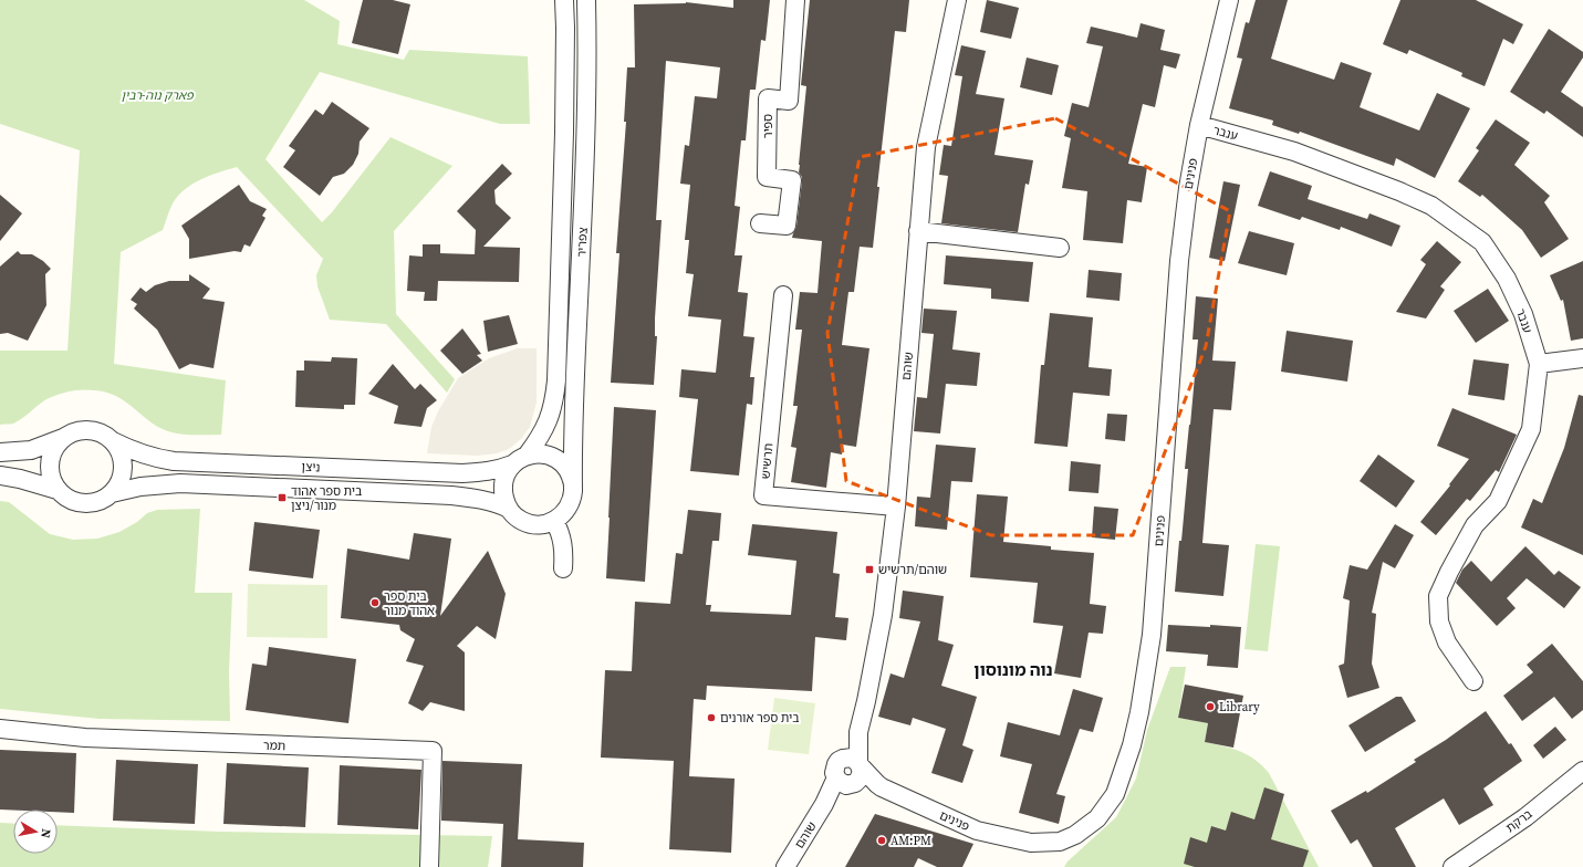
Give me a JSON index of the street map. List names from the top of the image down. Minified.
{"streets":{"street":["ספיר","ענבר","פנינים","צפריר","שוהם","תרשיש","ניצן","תמר","ברקת"]},"crossings":[["ענבר","פנינים"],["פנינים","שוהם"],["צפריר","ניצן"],["שוהם","תרשיש"]],"districts":["נוה מונוסון"],"parks":["פארק נוה-רבין"],"places":{"transit":["בית ספר אהוד מנור/ניצן","שוהם/תרשיש"],"other":["בית ספר אהוד מנור","Library","בית ספר אורנים","AM:PM"]},"north":"right"}
